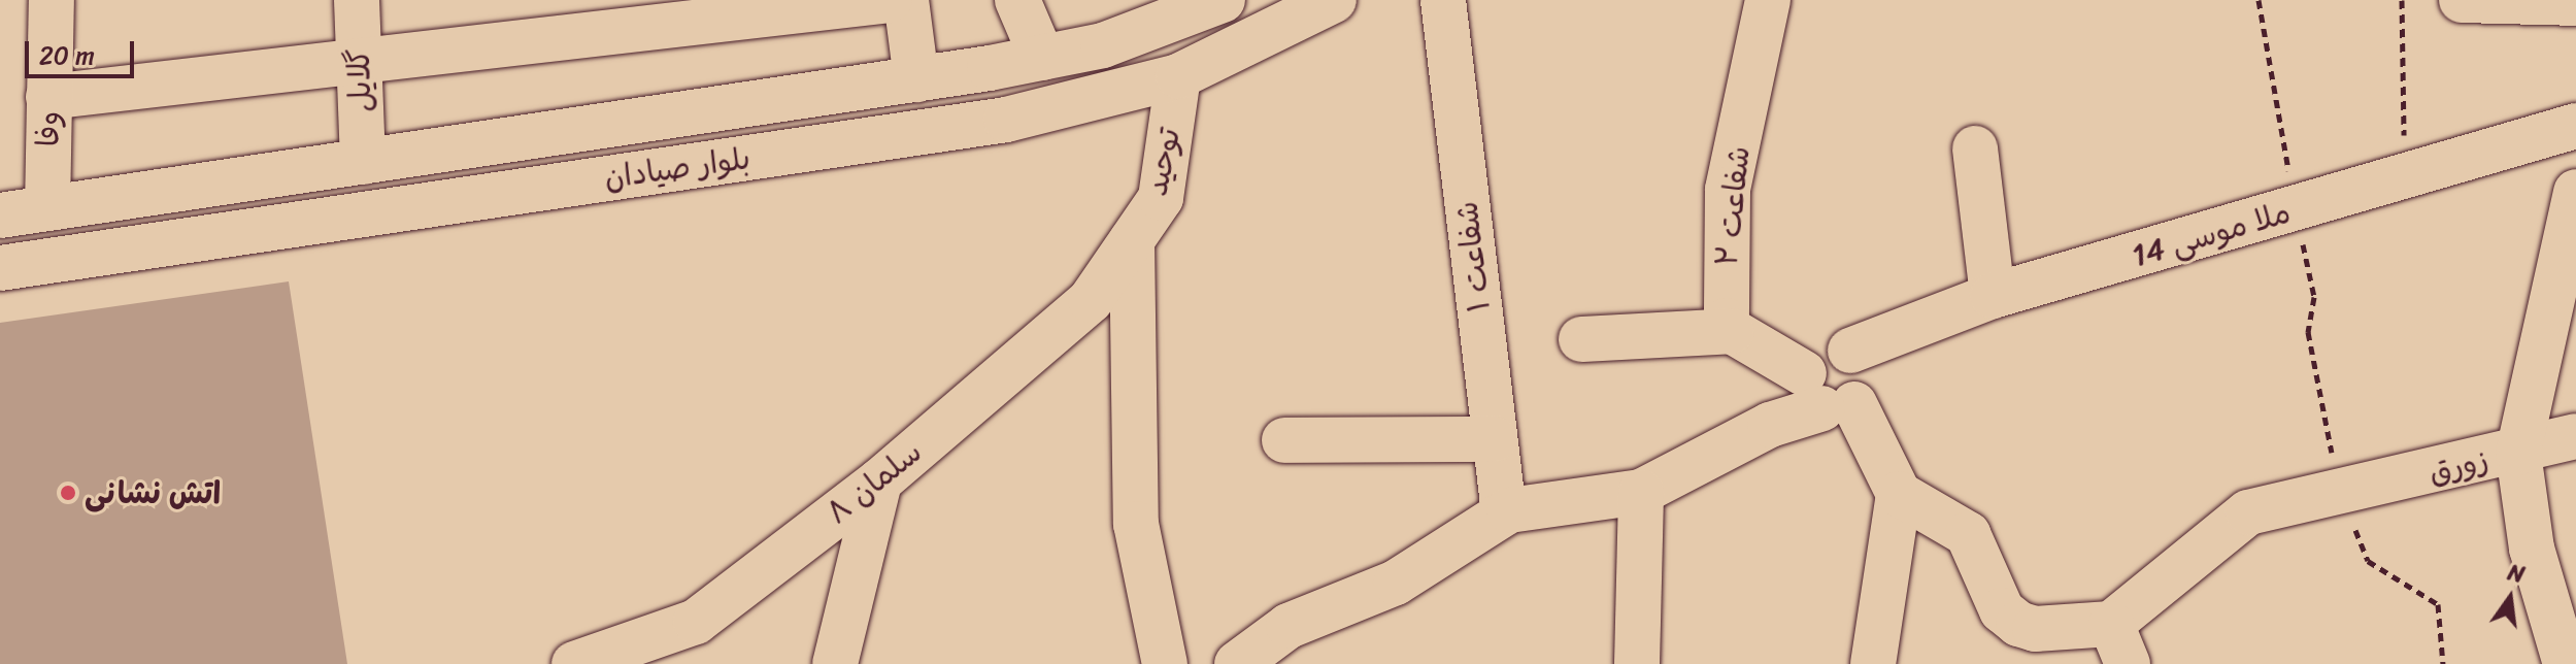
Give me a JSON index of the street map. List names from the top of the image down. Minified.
{"streets":{"street":["گلایل","وفا","توحید","بلوار صیادان","شفاعت ۲","ملا موسی 14","شفاعت ۱","زورق","سلمان ۸"]},"crossings":[["گلایل","بلوار صیادان"],["وفا","بلوار صیادان"],["توحید","بلوار صیادان"],["توحید","سلمان ۸"]],"places":["اتش نشانى"],"scale_bar":"20 m","north":"top"}
